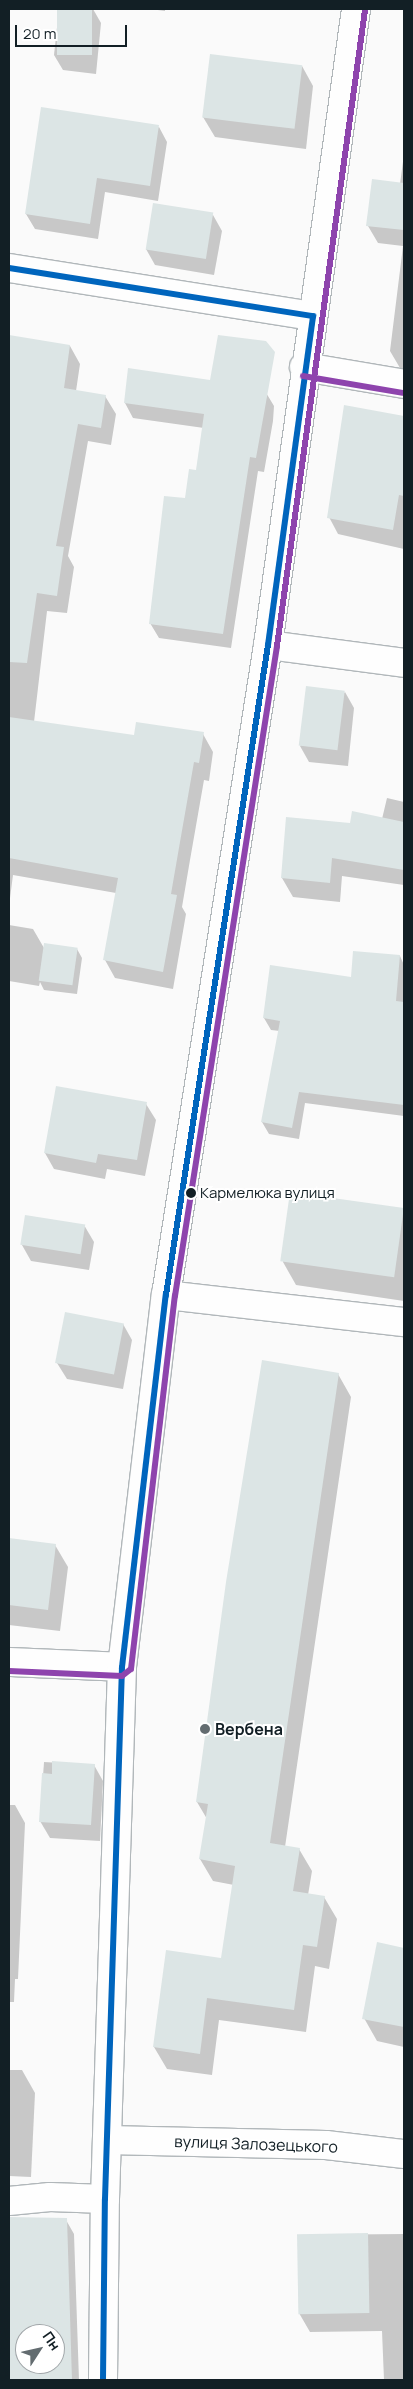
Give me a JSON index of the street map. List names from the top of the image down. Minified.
{"streets":{"street":["вулиця Залозецького"]},"places":["Кармелюка вулиця","Вербена"],"scale_bar":"20 m","north":"top right"}
